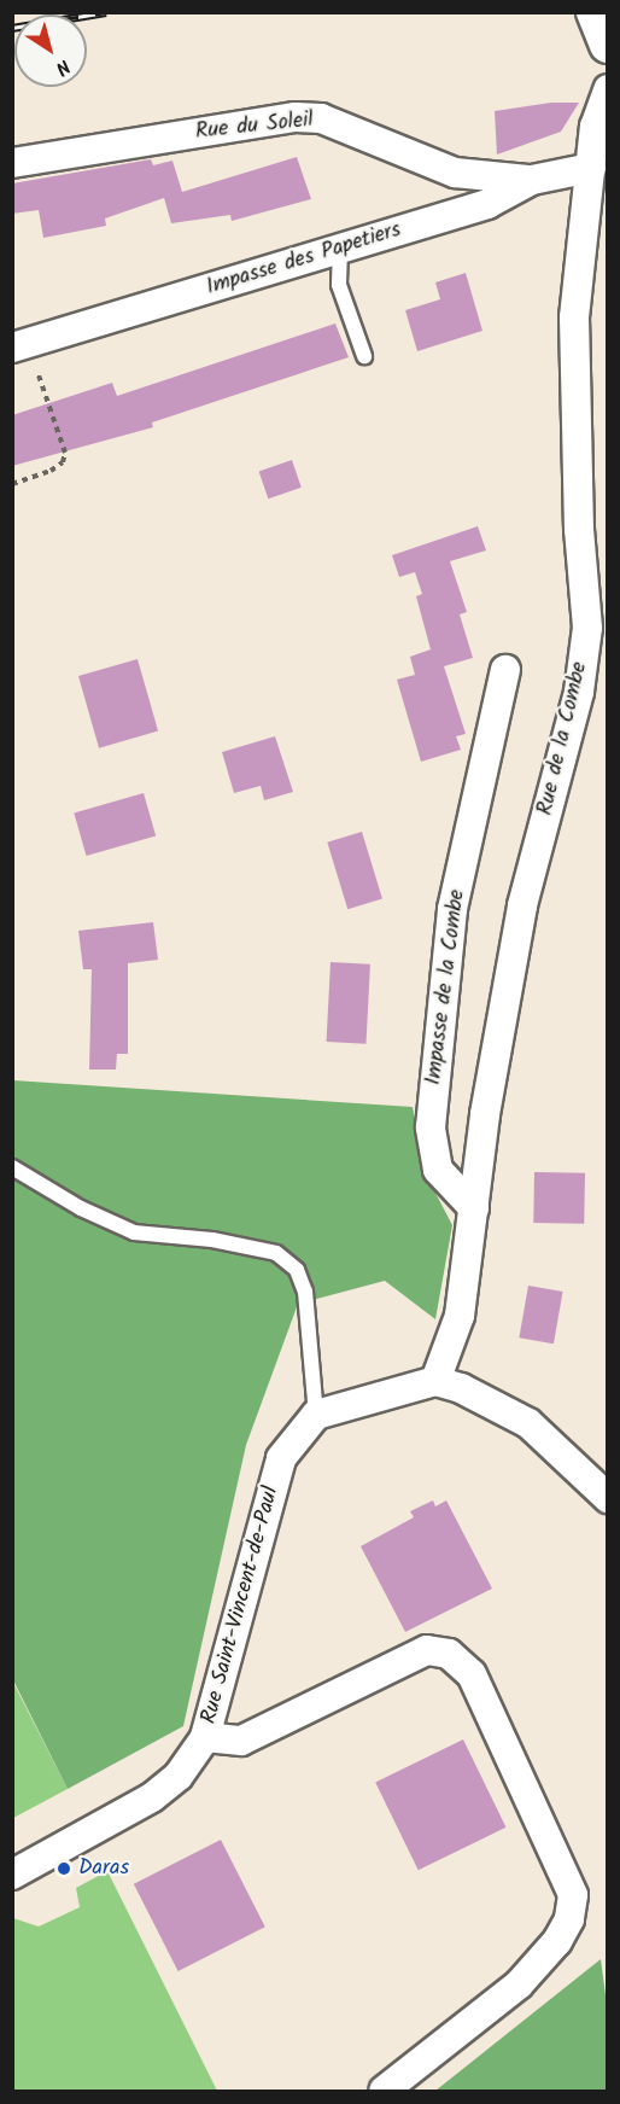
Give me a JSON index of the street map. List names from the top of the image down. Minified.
{"streets":{"street":["Rue du Soleil","Impasse des Papetiers","Rue de la Combe","Impasse de la Combe","Rue Saint-Vincent-de-Paul"]},"crossings":[["Rue du Soleil","Impasse des Papetiers"],["Impasse des Papetiers","Rue de la Combe"],["Rue de la Combe","Impasse de la Combe"]],"places":["Daras"],"north":"bottom right"}
